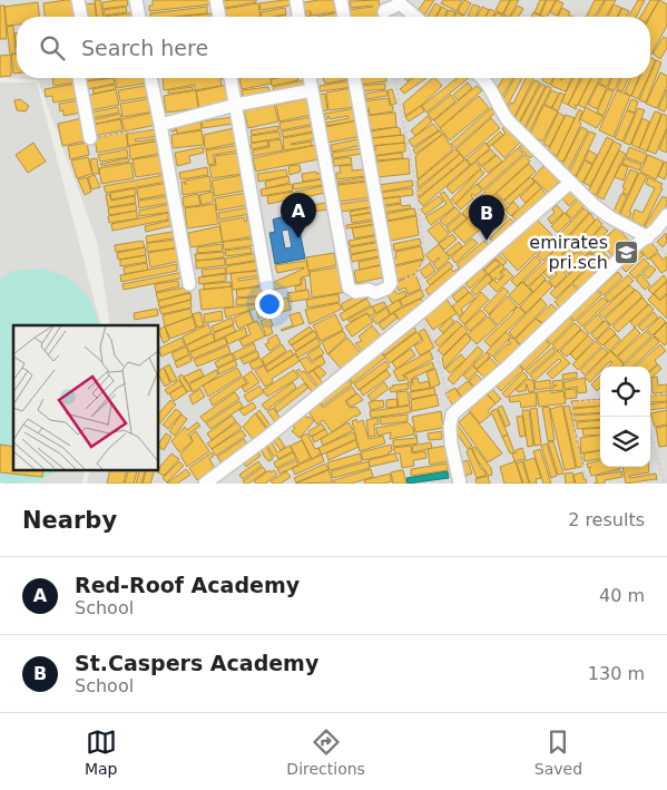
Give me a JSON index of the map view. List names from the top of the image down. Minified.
{"places":{"school or university":["emirates pri.sch"]},"page":{"search":"Search here","pins":["A","B"],"heading":["Nearby","2 results"],"list":[{"mark":"A","name":"Red-Roof Academy","note":"School","value":"40 m"},{"mark":"B","name":"St.Caspers Academy","note":"School","value":"130 m"}],"nav":["Map","Directions","Saved"]}}
